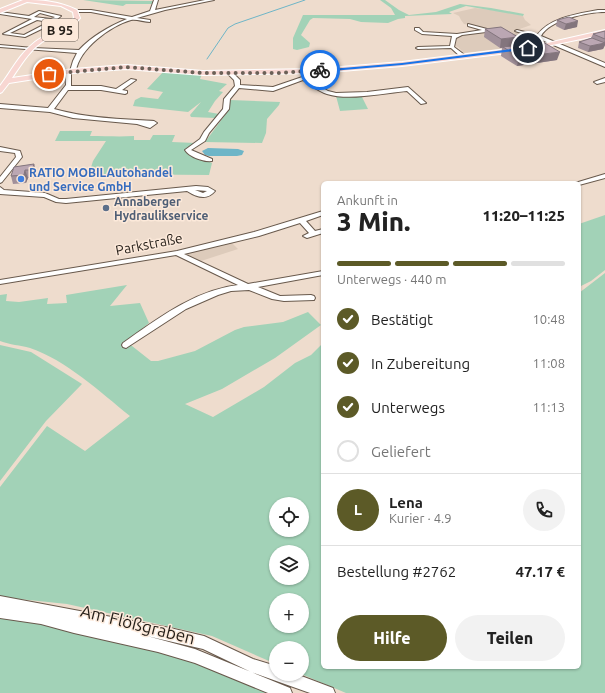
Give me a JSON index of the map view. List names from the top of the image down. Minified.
{"streets":{"main road":["B 95"],"street":["Parkstraße","Am Flößgraben"]},"places":["RATIO MOBILAutohandel und Service GmbH","Annaberger Hydraulikservice"],"page":{"heading":["3 Min.","Ankunft in","11:20–11:25"],"panel":["Lena","Kurier · 4.9","Bestellung #2762","47.17 €"],"bar":"Unterwegs · 440 m","list":[["Bestätigt","10:48"],["In Zubereitung","11:08"],["Unterwegs","11:13"],"Geliefert"],"round":"L","map_buttons":["+","−"],"buttons":["Hilfe","Teilen"]}}
